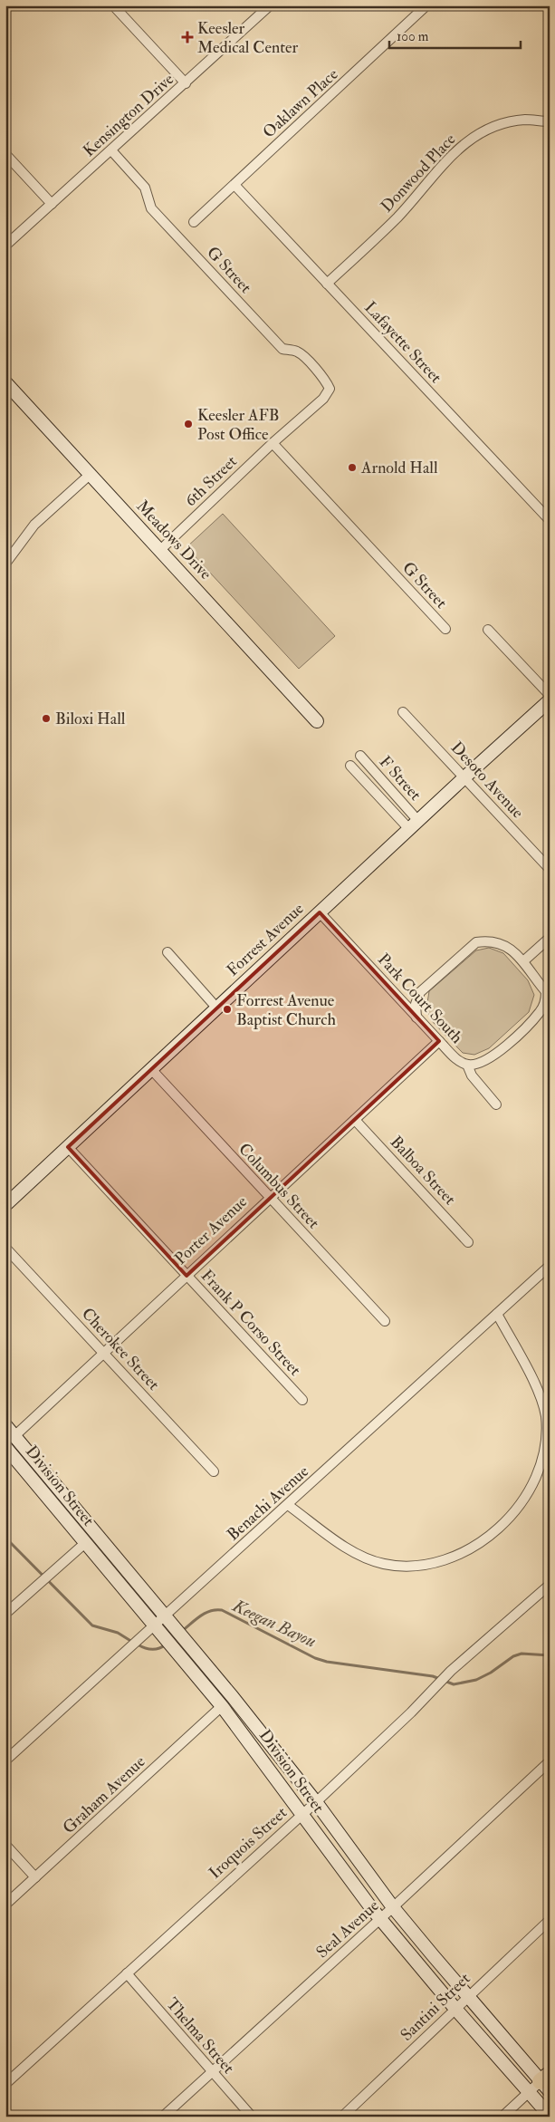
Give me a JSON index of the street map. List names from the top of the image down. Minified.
{"streets":{"main road":["Meadows Drive","Forrest Avenue","Division Street"],"street":["Oaklawn Place","Kensington Drive","Donwood Place","G Street","Lafayette Street","6th Street","F Street","Desoto Avenue","Park Court South","Balboa Street","Columbus Street","Porter Avenue","Frank P Corso Street","Cherokee Street","Benachi Avenue","Graham Avenue","Iroquois Street","Seal Avenue","Santini Street","Thelma Street"]},"crossings":[["Oaklawn Place","Lafayette Street"],["Kensington Drive","G Street"],["Donwood Place","Lafayette Street"],["G Street","6th Street"],["6th Street","Meadows Drive"],["F Street","Forrest Avenue"],["Desoto Avenue","Forrest Avenue"],["Forrest Avenue","Park Court South"],["Forrest Avenue","Columbus Street"],["Forrest Avenue","Frank P Corso Street"],["Park Court South","Porter Avenue"],["Balboa Street","Porter Avenue"],["Columbus Street","Porter Avenue"],["Porter Avenue","Frank P Corso Street"],["Porter Avenue","Cherokee Street"],["Porter Avenue","Division Street"],["Division Street","Benachi Avenue"],["Division Street","Graham Avenue"],["Division Street","Iroquois Street"],["Division Street","Seal Avenue"],["Division Street","Santini Street"],["Iroquois Street","Thelma Street"],["Seal Avenue","Thelma Street"]],"water":["Keegan Bayou"],"places":{"health":["Keesler Medical Center"],"other":["Keesler AFB Post Office","Arnold Hall","Biloxi Hall","Forrest Avenue Baptist Church"]},"scale_bar":"100 m"}
